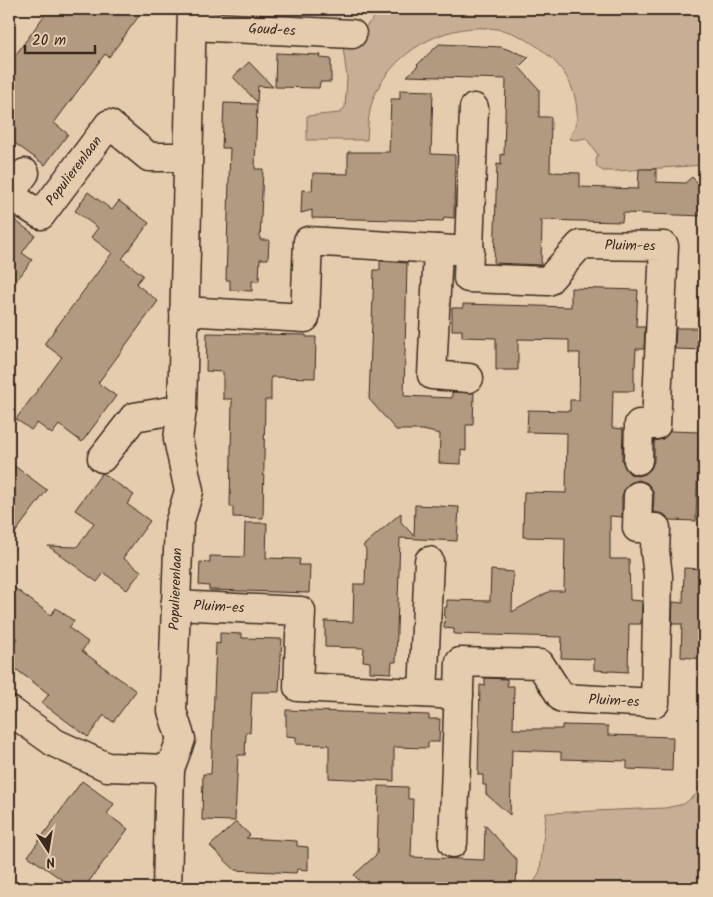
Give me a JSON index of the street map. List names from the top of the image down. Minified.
{"streets":{"street":["Goud-es","Populierenlaan","Pluim-es"]},"crossings":[["Goud-es","Populierenlaan"],["Populierenlaan","Pluim-es"]],"scale_bar":"20 m","north":"bottom"}
